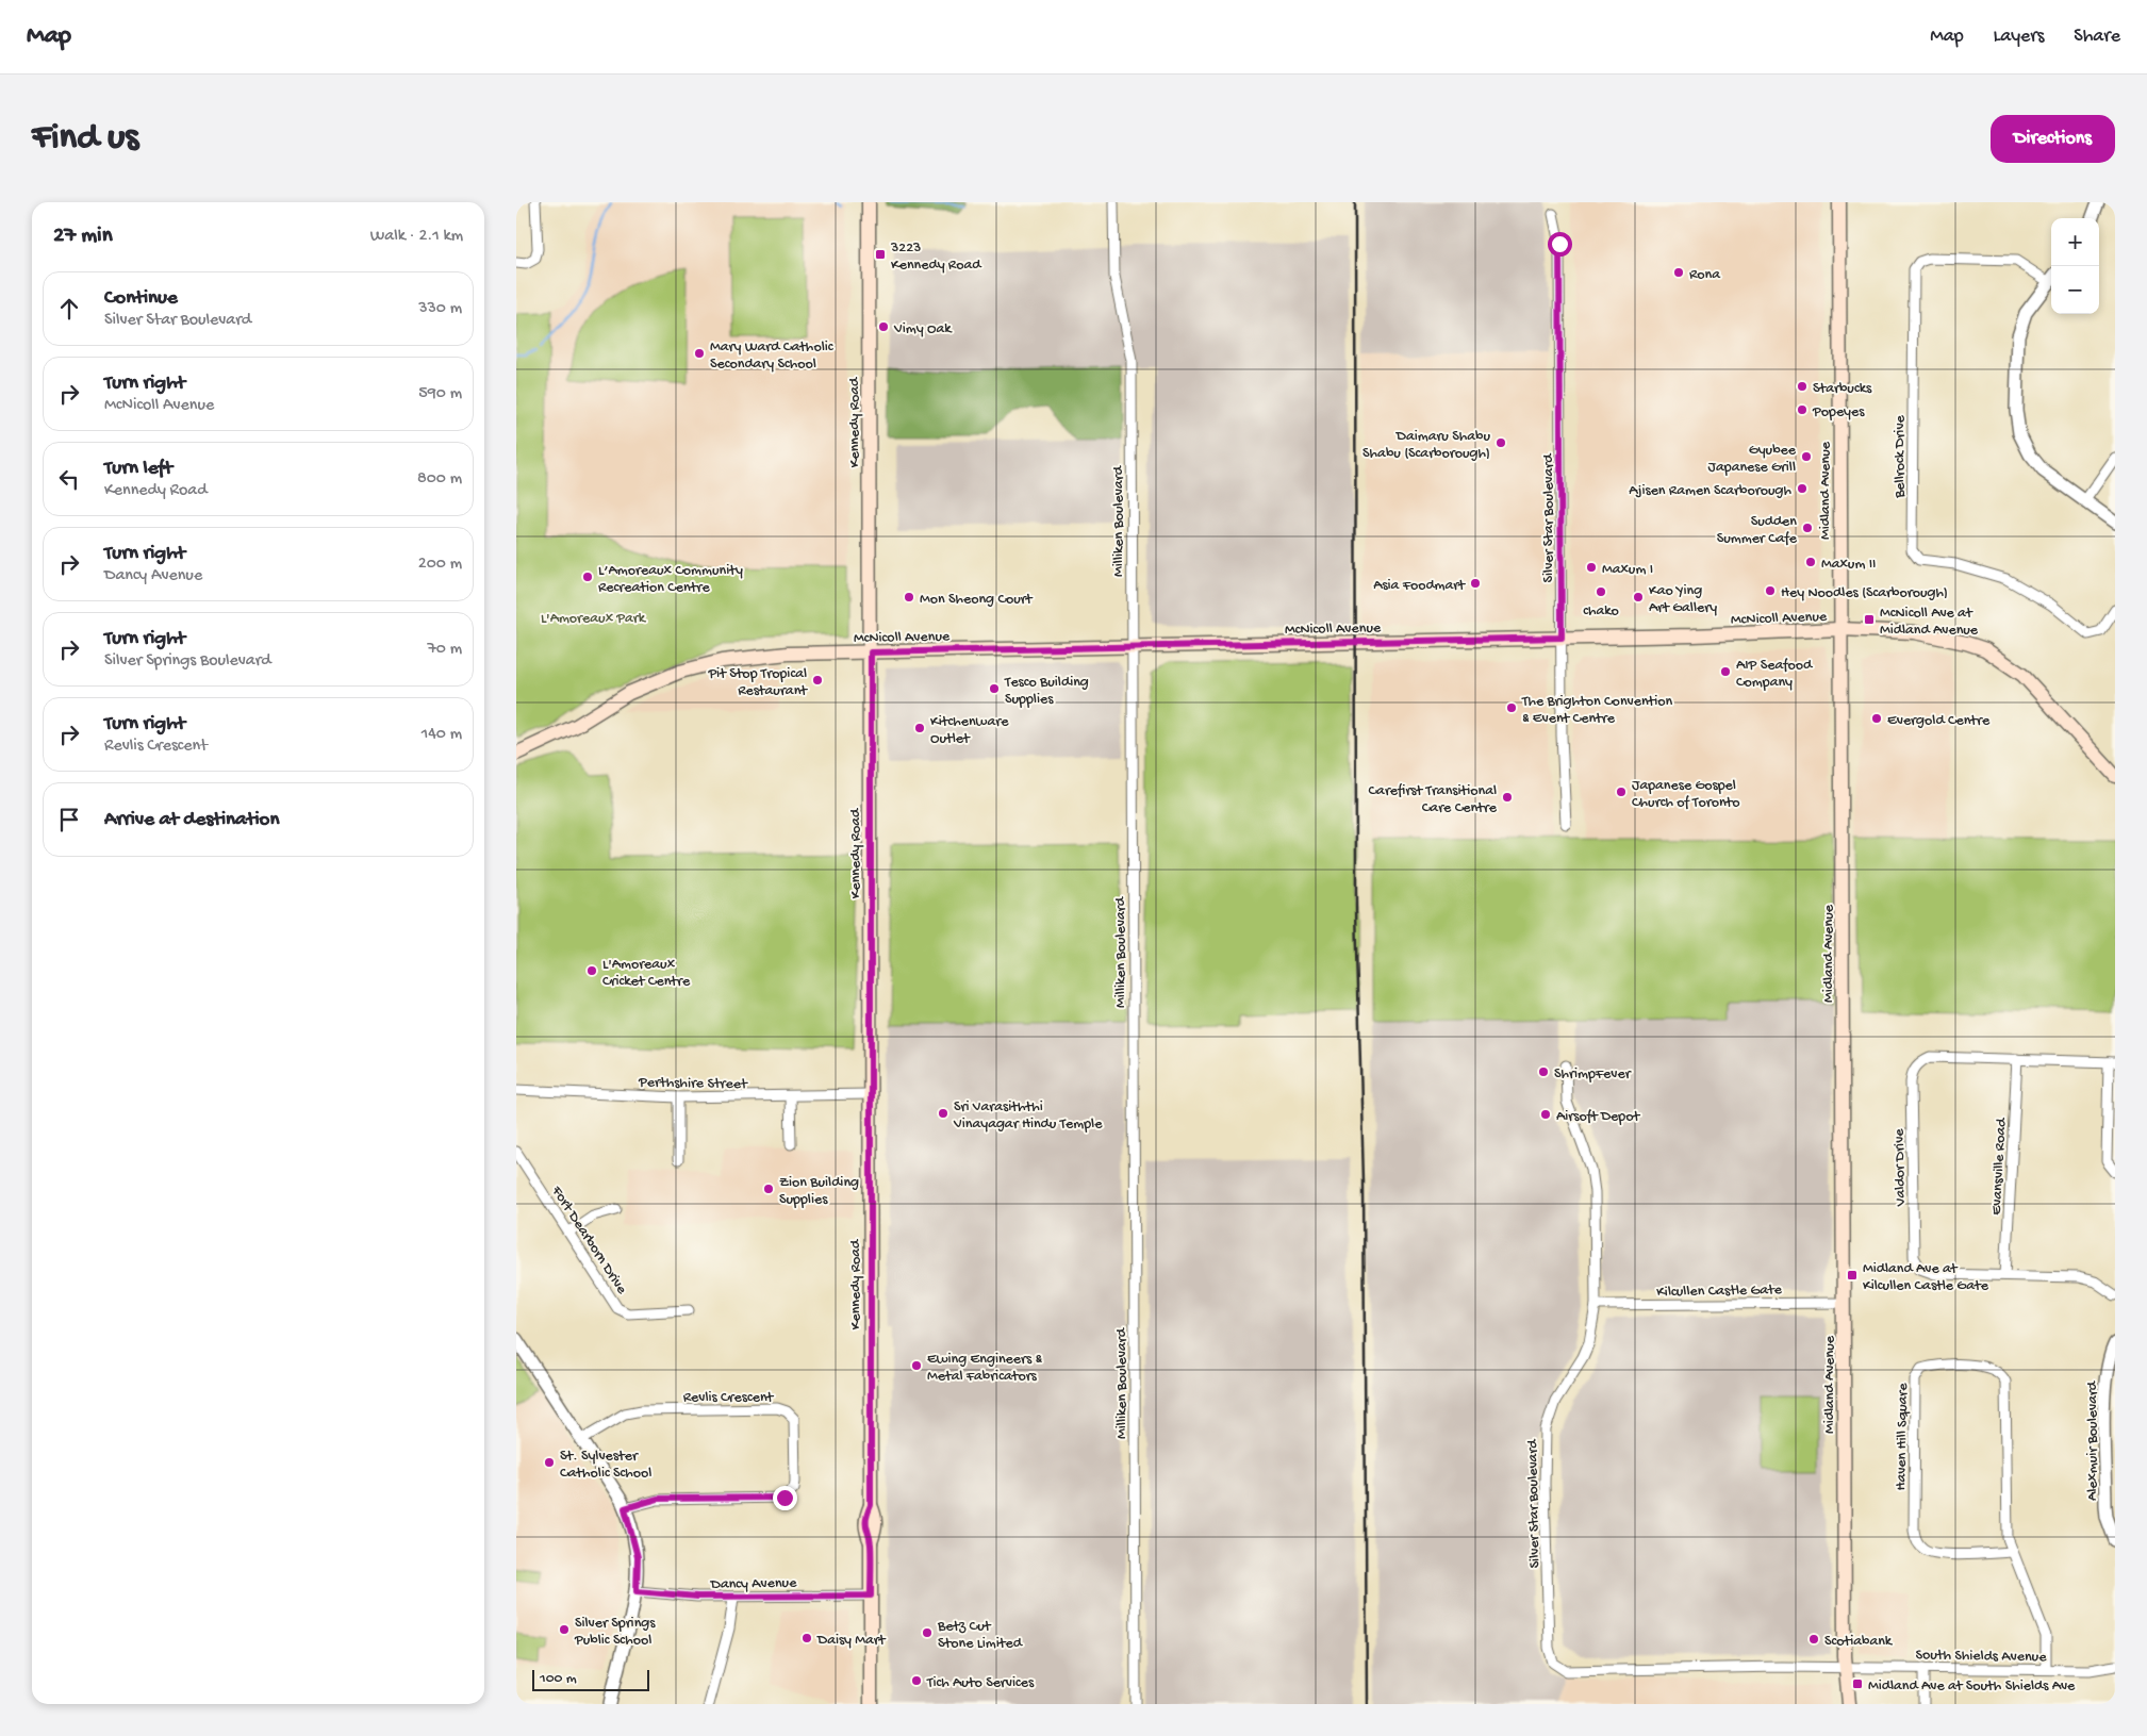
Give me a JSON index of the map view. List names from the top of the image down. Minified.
{"streets":{"main road":["Kennedy Road","Midland Avenue","McNicoll Avenue"],"street":["Bellrock Drive","Silver Star Boulevard","Milliken Boulevard","Perthshire Street","Evansville Road","Valdor Drive","Fort Dearborn Drive","Kilcullen Castle Gate","Revlis Crescent","Haven Hill Square","Alexmuir Boulevard","Dancy Avenue","South Shields Avenue"]},"crossings":[["Kennedy Road","McNicoll Avenue"],["Kennedy Road","Perthshire Street"],["Kennedy Road","Dancy Avenue"],["Midland Avenue","Silver Star Boulevard"],["Midland Avenue","McNicoll Avenue"],["Midland Avenue","Kilcullen Castle Gate"],["Midland Avenue","South Shields Avenue"],["Silver Star Boulevard","McNicoll Avenue"],["Silver Star Boulevard","Kilcullen Castle Gate"],["Silver Star Boulevard","South Shields Avenue"],["Milliken Boulevard","McNicoll Avenue"],["Evansville Road","Valdor Drive"],["Haven Hill Square","South Shields Avenue"]],"parks":["L'Amoreaux Park"],"places":{"transit":["3223 Kennedy Road","McNicoll Ave at Midland Avenue","Midland Ave at Kilcullen Castle Gate","Midland Ave at South Shields Ave"],"other":["Rona","Vimy Oak","Mary Ward Catholic Secondary School","Starbucks","Popeyes","Daimaru Shabu Shabu (Scarborough)","Gyubee Japanese Grill","Ajisen Ramen Scarborough","Sudden Summer Cafe","Maxum II","Maxum I","L’Amoreaux Community Recreation Centre","Asia Foodmart","Hey Noodles (Scarborough)","chako","Mon Sheong Court","Kao Ying Art Gallery","AIP Seafood Company","Pit Stop Tropical Restaurant","Tesco Building Supplies","The Brighton Convention & Event Centre","Evergold Centre","Kitchenware Outlet","Japanese Gospel Church of Toronto","Carefirst Transitional Care Centre","L'Amoreaux Cricket Centre","ShrimpFever","Sri Varasiththi Vinayagar Hindu Temple","Airsoft Depot","Zion Building Supplies","Ewing Engineers & Metal Fabricators","St. Sylvester Catholic School","Silver Springs Public School","Betz Cut Stone Limited","Daisy Mart","Scotiabank","Tich Auto Services"]},"scale_bar":"100 m","page":{"header":"Map","nav":["Map","Layers","Share"],"buttons":"Directions","title":"Find us","heading":["27 min","Walk · 2.1 km"],"map_buttons":["+","−"],"list":[["Continue","Silver Star Boulevard","330 m"],["Turn right","McNicoll Avenue","590 m"],["Turn left","Kennedy Road","800 m"],["Turn right","Dancy Avenue","200 m"],["Turn right","Silver Springs Boulevard","70 m"],["Turn right","Revlis Crescent","140 m"],"Arrive at destination"],"scale":"100 m"}}
